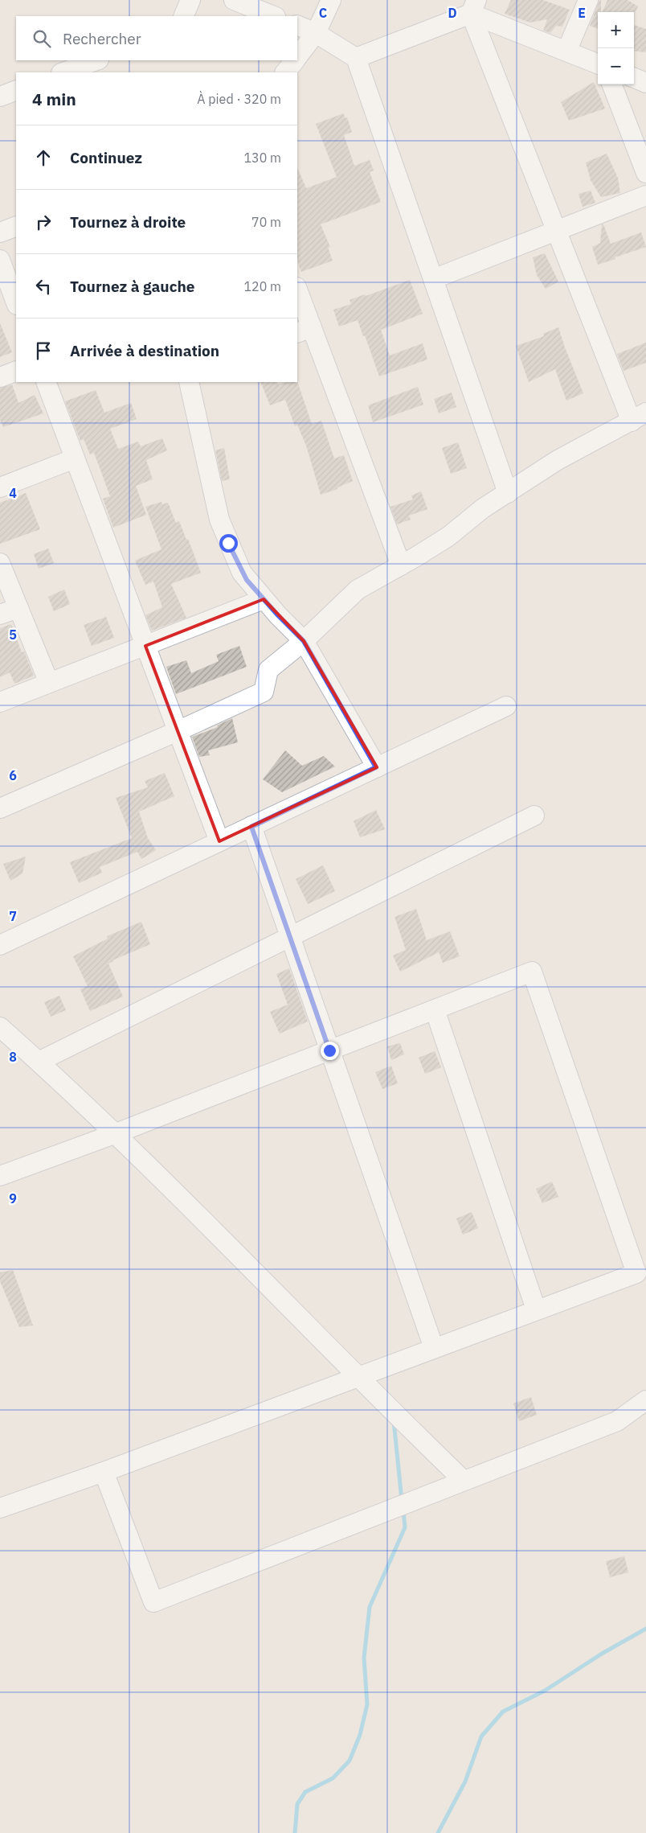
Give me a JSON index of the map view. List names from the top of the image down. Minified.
{"page":{"map_buttons":["+","−"],"search":"Rechercher","heading":["4 min","À pied · 320 m"],"list":[["Continuez","130 m"],["Tournez à droite","70 m"],["Tournez à gauche","120 m"],"Arrivée à destination"]},"grid":{"columns":["C","D","E"],"rows":["4","5","6","7","8","9"]}}
